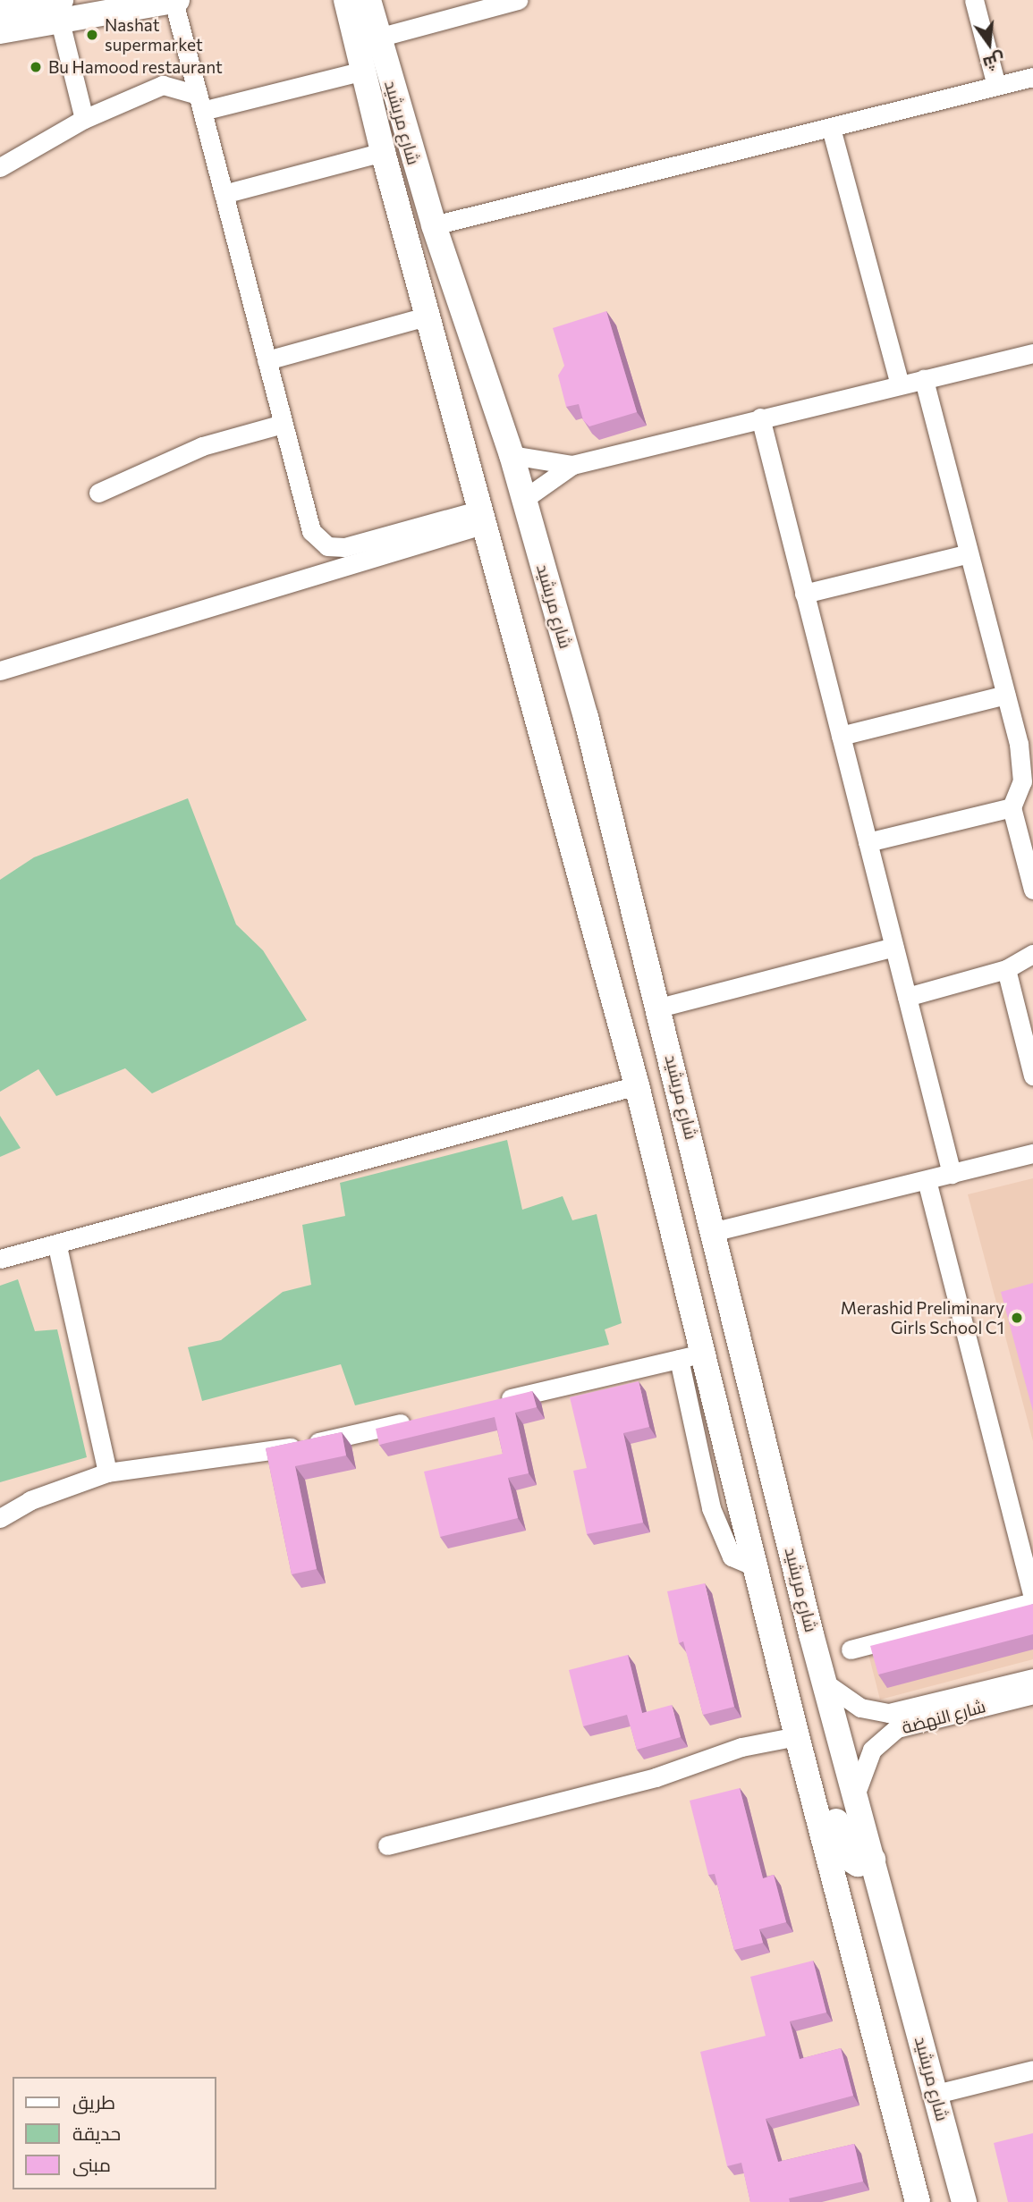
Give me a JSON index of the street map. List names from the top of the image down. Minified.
{"streets":{"main road":["شارع مريشيد"],"street":["شارع النهضة"]},"crossings":[["شارع مريشيد","شارع النهضة"]],"places":["Nashat supermarket","Bu Hamood restaurant","Merashid Preliminary Girls School C1"],"legend":["طريق","حديقة","مبنى"],"north":"bottom"}
